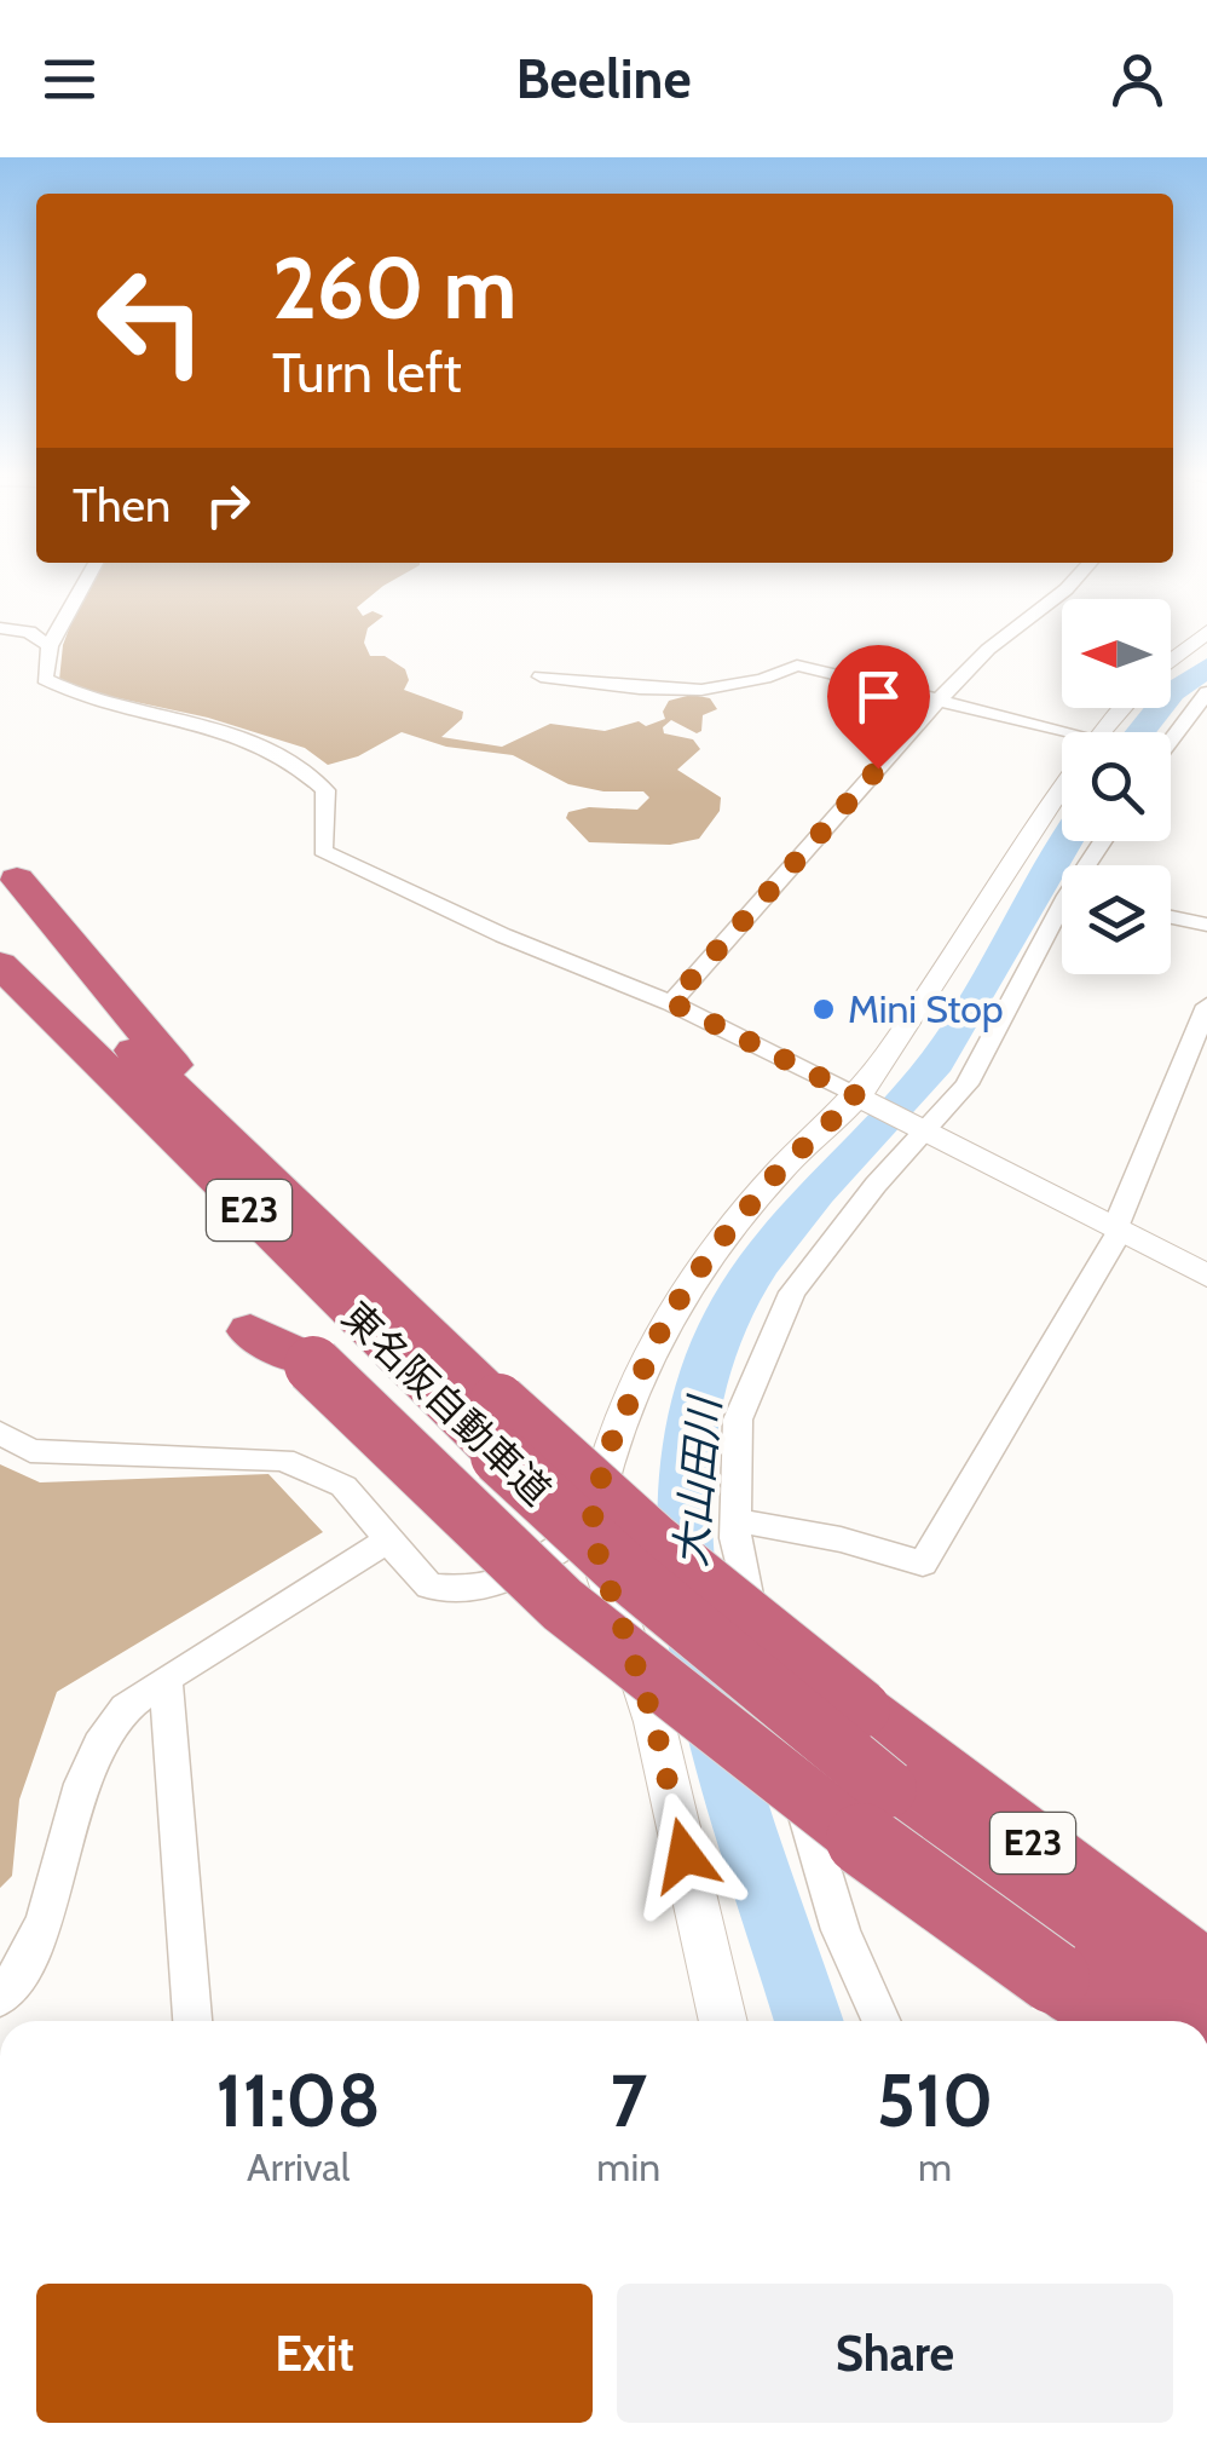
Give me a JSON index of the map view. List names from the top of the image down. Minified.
{"streets":{"highway":["E23","東名阪自動車道"]},"water":["大山田川"],"places":["Mini Stop"],"north":"left","page":{"header":"Beeline","turn":["260 m","Turn left"],"then":"Then","eta":["11:08","Arrival","7","min","510","m"],"buttons":["Exit","Share"]}}
